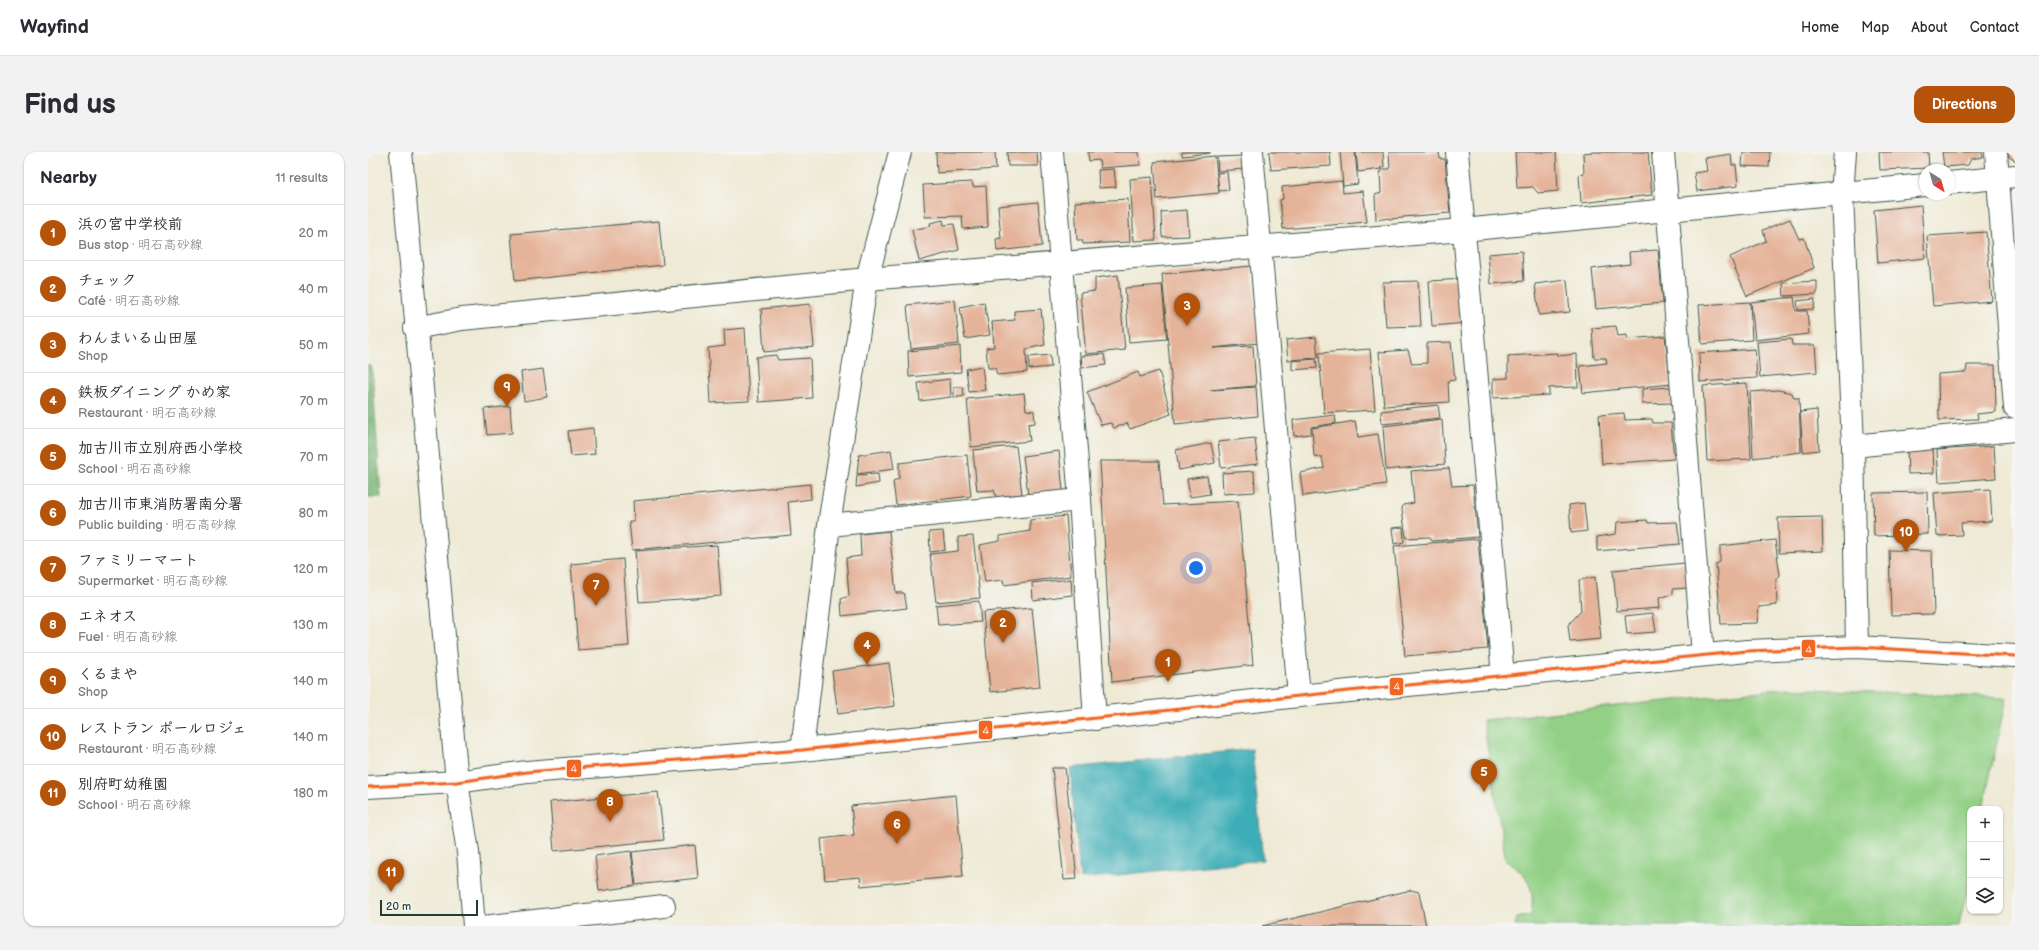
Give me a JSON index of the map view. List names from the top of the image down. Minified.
{"lines":["transit line ４"],"scale_bar":"20 m","north":"bottom right","page":{"header":"Wayfind","nav":["Home","Map","About","Contact"],"buttons":"Directions","title":"Find us","heading":["Nearby","11 results"],"list":[{"mark":"1","name":"浜の宮中学校前","note":"Bus stop · 明石高砂線","value":"20 m"},{"mark":"2","name":"チェック","note":"Café · 明石高砂線","value":"40 m"},{"mark":"3","name":"わんまいる山田屋","note":"Shop","value":"50 m"},{"mark":"4","name":"鉄板ダイニング かめ家","note":"Restaurant · 明石高砂線","value":"70 m"},{"mark":"5","name":"加古川市立別府西小学校","note":"School · 明石高砂線","value":"70 m"},{"mark":"6","name":"加古川市東消防署南分署","note":"Public building · 明石高砂線","value":"80 m"},{"mark":"7","name":"ファミリーマート","note":"Supermarket · 明石高砂線","value":"120 m"},{"mark":"8","name":"エネオス","note":"Fuel · 明石高砂線","value":"130 m"},{"mark":"9","name":"くるまや","note":"Shop","value":"140 m"},{"mark":"10","name":"レストラン ポールロジェ","note":"Restaurant · 明石高砂線","value":"140 m"},{"mark":"11","name":"別府町幼稚園","note":"School · 明石高砂線","value":"180 m"}],"pins":["3","9","10","7","2","4","1","5","8","6","11"],"map_buttons":["+","−"],"scale":"20 m"}}
